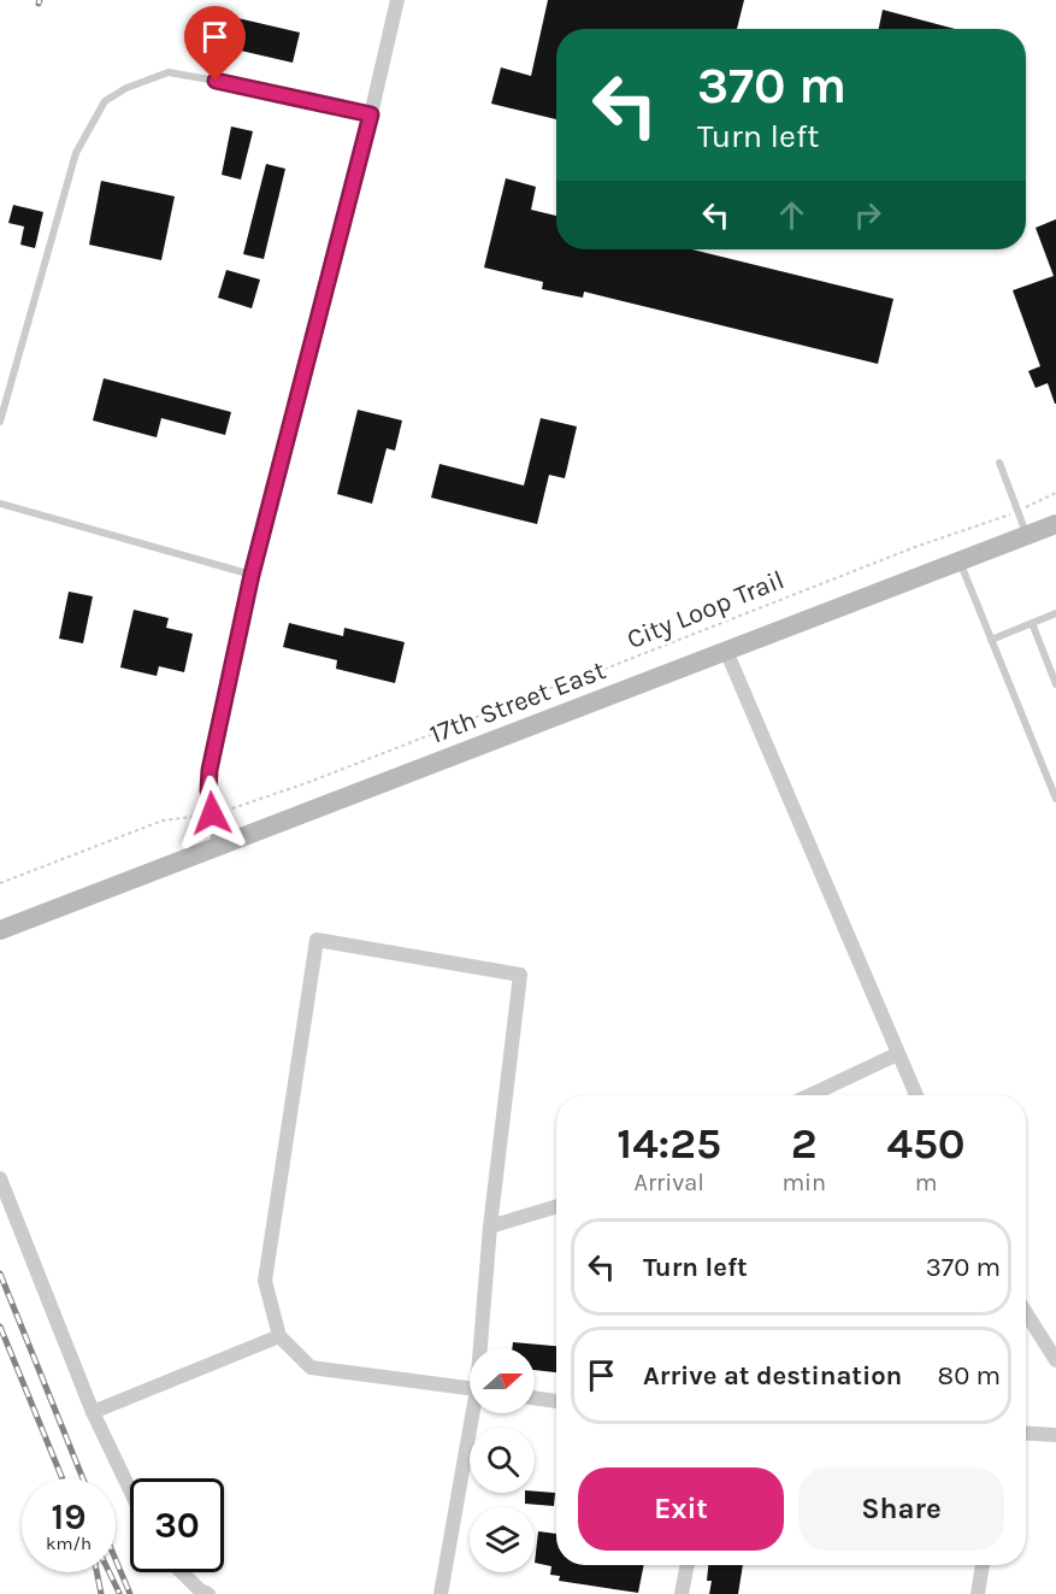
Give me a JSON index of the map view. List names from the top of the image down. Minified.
{"streets":{"main road":["17th Street East"],"path":["City Loop Trail"]},"north":"right","page":{"turn":["370 m","Turn left"],"eta":["14:25","Arrival","2","min","450","m"],"list":[{"name":"Turn left","value":"370 m"},{"name":"Arrive at destination","value":"80 m"}],"buttons":["Exit","Share"],"speed":"19 km/h","limit":"30"}}
